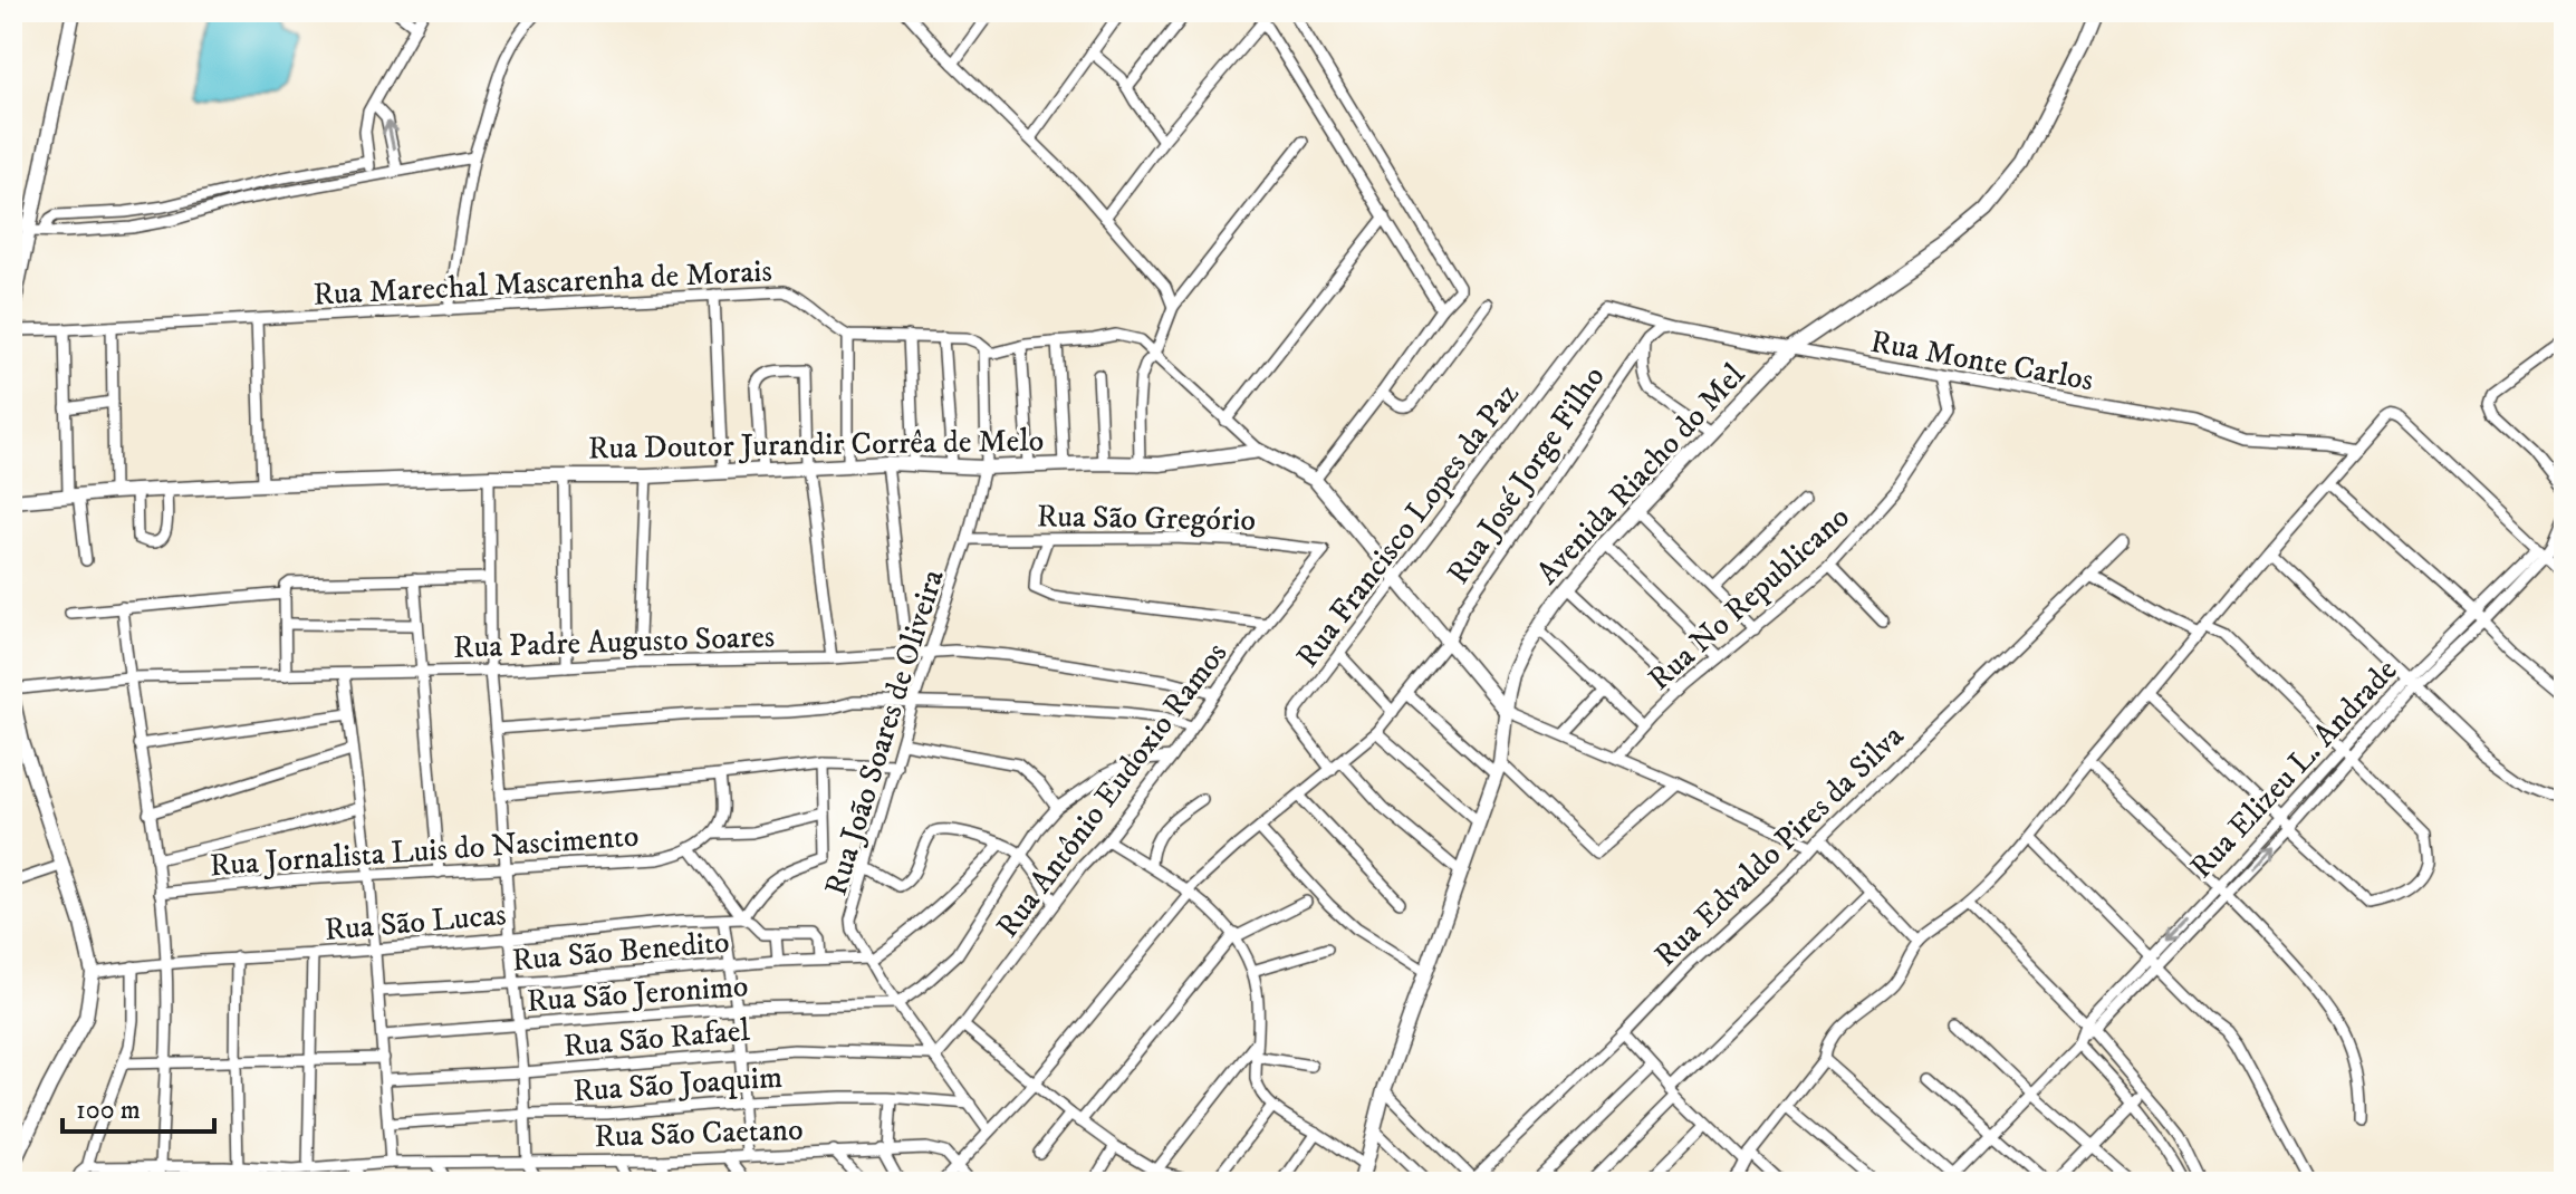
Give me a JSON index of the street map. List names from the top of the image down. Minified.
{"streets":{"street":["Rua Marechal Mascarenha de Morais","Rua Monte Carlos","Rua Doutor Jurandir Corrêa de Melo","Avenida Riacho do Mel","Rua José Jorge Filho","Rua São Gregório","Rua Francisco Lopes da Paz","Rua No Republicano","Rua Padre Augusto Soares","Rua João Soares de Oliveira","Rua Elizeu L. Andrade","Rua Antônio Eudoxio Ramos","Rua Edvaldo Pires da Silva","Rua Jornalista Luis do Nascimento","Rua São Lucas","Rua São Benedito","Rua São Jeronimo","Rua São Rafael","Rua São Joaquim","Rua São Caetano"]},"crossings":[["Rua Monte Carlos","Avenida Riacho do Mel"],["Rua Monte Carlos","Rua José Jorge Filho"],["Rua Monte Carlos","Rua Francisco Lopes da Paz"],["Rua Monte Carlos","Rua No Republicano"],["Rua Doutor Jurandir Corrêa de Melo","Rua João Soares de Oliveira"],["Rua José Jorge Filho","Rua Francisco Lopes da Paz"],["Rua José Jorge Filho","Rua João Soares de Oliveira"],["Rua José Jorge Filho","Rua São Caetano"],["Rua São Gregório","Rua João Soares de Oliveira"],["Rua São Gregório","Rua Antônio Eudoxio Ramos"],["Rua Padre Augusto Soares","Rua João Soares de Oliveira"],["Rua Padre Augusto Soares","Rua Antônio Eudoxio Ramos"],["Rua João Soares de Oliveira","Rua Antônio Eudoxio Ramos"],["Rua João Soares de Oliveira","Rua São Benedito"],["Rua João Soares de Oliveira","Rua São Jeronimo"],["Rua João Soares de Oliveira","Rua São Rafael"],["Rua João Soares de Oliveira","Rua São Joaquim"],["Rua Antônio Eudoxio Ramos","Rua São Rafael"]],"scale_bar":"100 m"}
